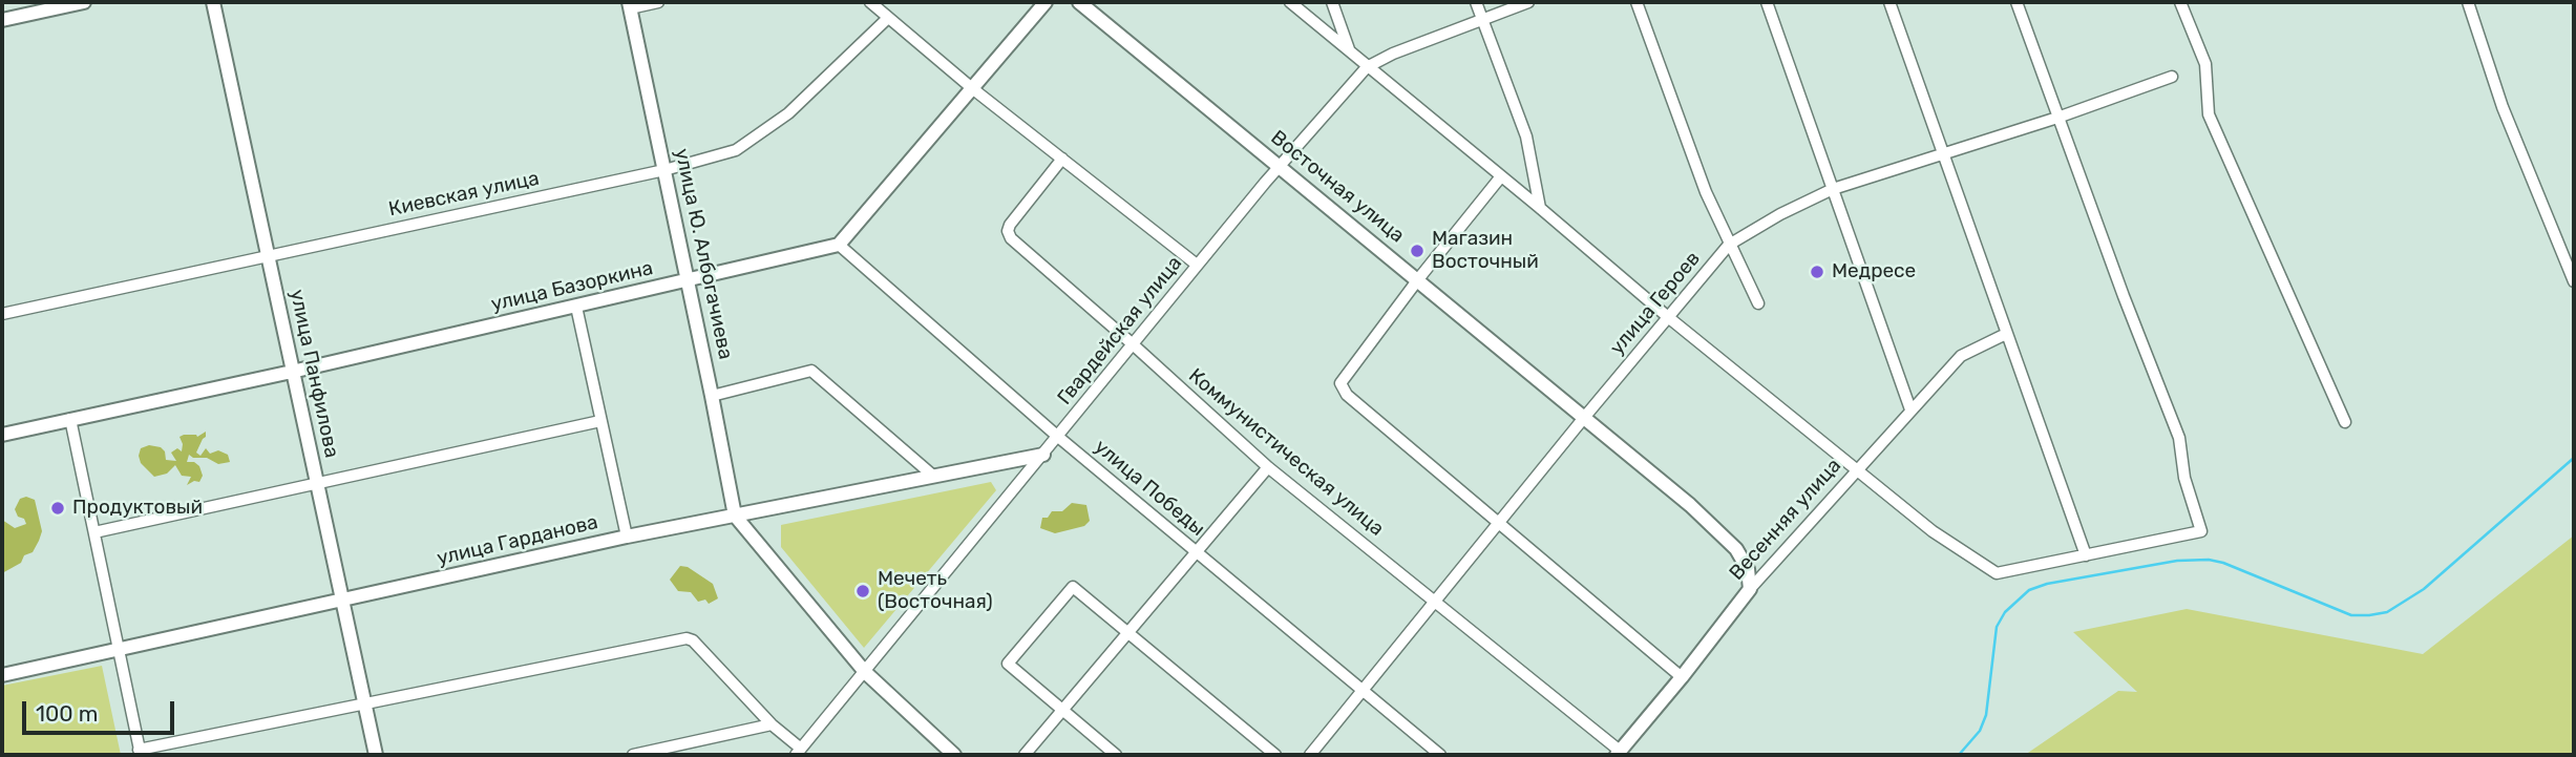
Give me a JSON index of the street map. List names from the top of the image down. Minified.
{"streets":{"street":["Восточная улица","Киевская улица","улица Ю. Албогачиева","улица Базоркина","улица Героев","Гвардейская улица","улица Панфилова","Коммунистическая улица","улица Победы","Весенняя улица","улица Гарданова"]},"crossings":[["Восточная улица","улица Героев"],["Восточная улица","Гвардейская улица"],["Восточная улица","Весенняя улица"],["Киевская улица","улица Ю. Албогачиева"],["Киевская улица","улица Панфилова"],["улица Ю. Албогачиева","улица Базоркина"],["улица Ю. Албогачиева","улица Гарданова"],["улица Базоркина","улица Панфилова"],["улица Базоркина","улица Победы"],["улица Героев","Коммунистическая улица"],["улица Героев","улица Победы"],["Гвардейская улица","Коммунистическая улица"],["Гвардейская улица","улица Победы"],["Гвардейская улица","улица Гарданова"],["улица Панфилова","улица Гарданова"],["Коммунистическая улица","Весенняя улица"]],"places":["Магазин Восточный","Медресе","Продуктовый","Мечеть (Восточная)"],"scale_bar":"100 m"}
